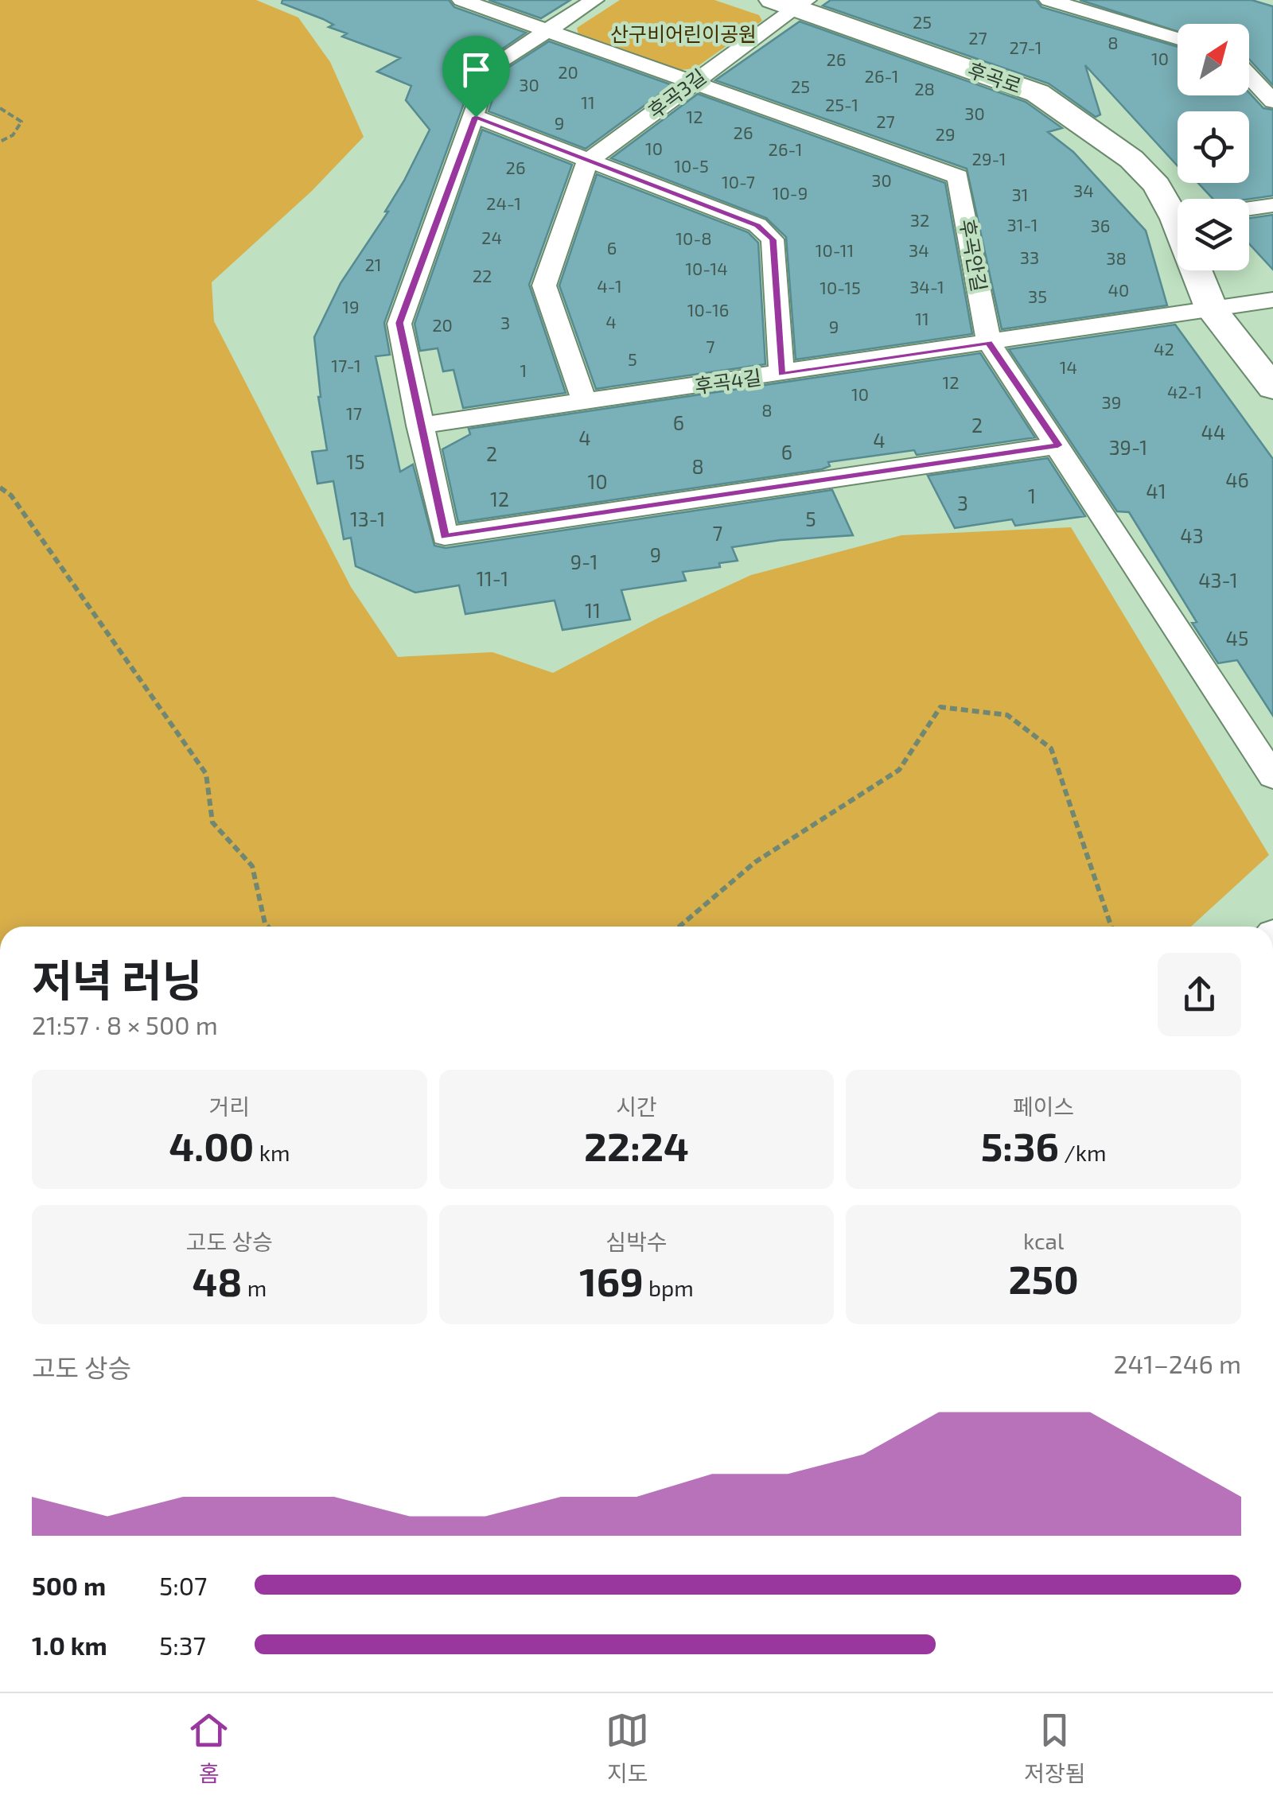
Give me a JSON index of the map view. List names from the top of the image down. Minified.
{"streets":{"street":["후곡로","후곡3길","후곡안길","후곡4길"]},"crossings":[["후곡로","후곡3길"],["후곡로","후곡4길"],["후곡3길","후곡안길"],["후곡안길","후곡4길"]],"parks":["산구비어린이공원"],"house_numbers":["25","27","8","27-1","10","26","20","26-1","30","25","28","11","25-1","30","12","27","9","26","29","10","26-1","29-1","10-5","26","30","10-7","34","10-9","31","24-1","32","31-1","36","24","10-8","6","10-11","34","33","38","21","10-14","22","4-1","34-1","10-15","40","35","19","10-16","11","4","3","20","9","7","42","5","17-1","14","1","12","42-1","10","39","8","17","6","2","44","4","4","39-1","6","2","15","8","46","10","41","1","12","3","13-1","5","7","43","9","9-1","11-1","43-1","11","45"],"north":"top right","page":{"heading":["저녁 러닝","21:57 · 8 × 500 m"],"stats":[["거리","4.00 km"],["시간","22:24"],["페이스","5:36 /km"],["고도 상승","48 m"],["심박수","169 bpm"],["kcal","250"]],"chart":["고도 상승","241–246 m"],"list":[{"name":"500 m","note":"5:07"},{"name":"1.0 km","note":"5:37"}],"tabs":["홈","지도","저장됨"]}}
